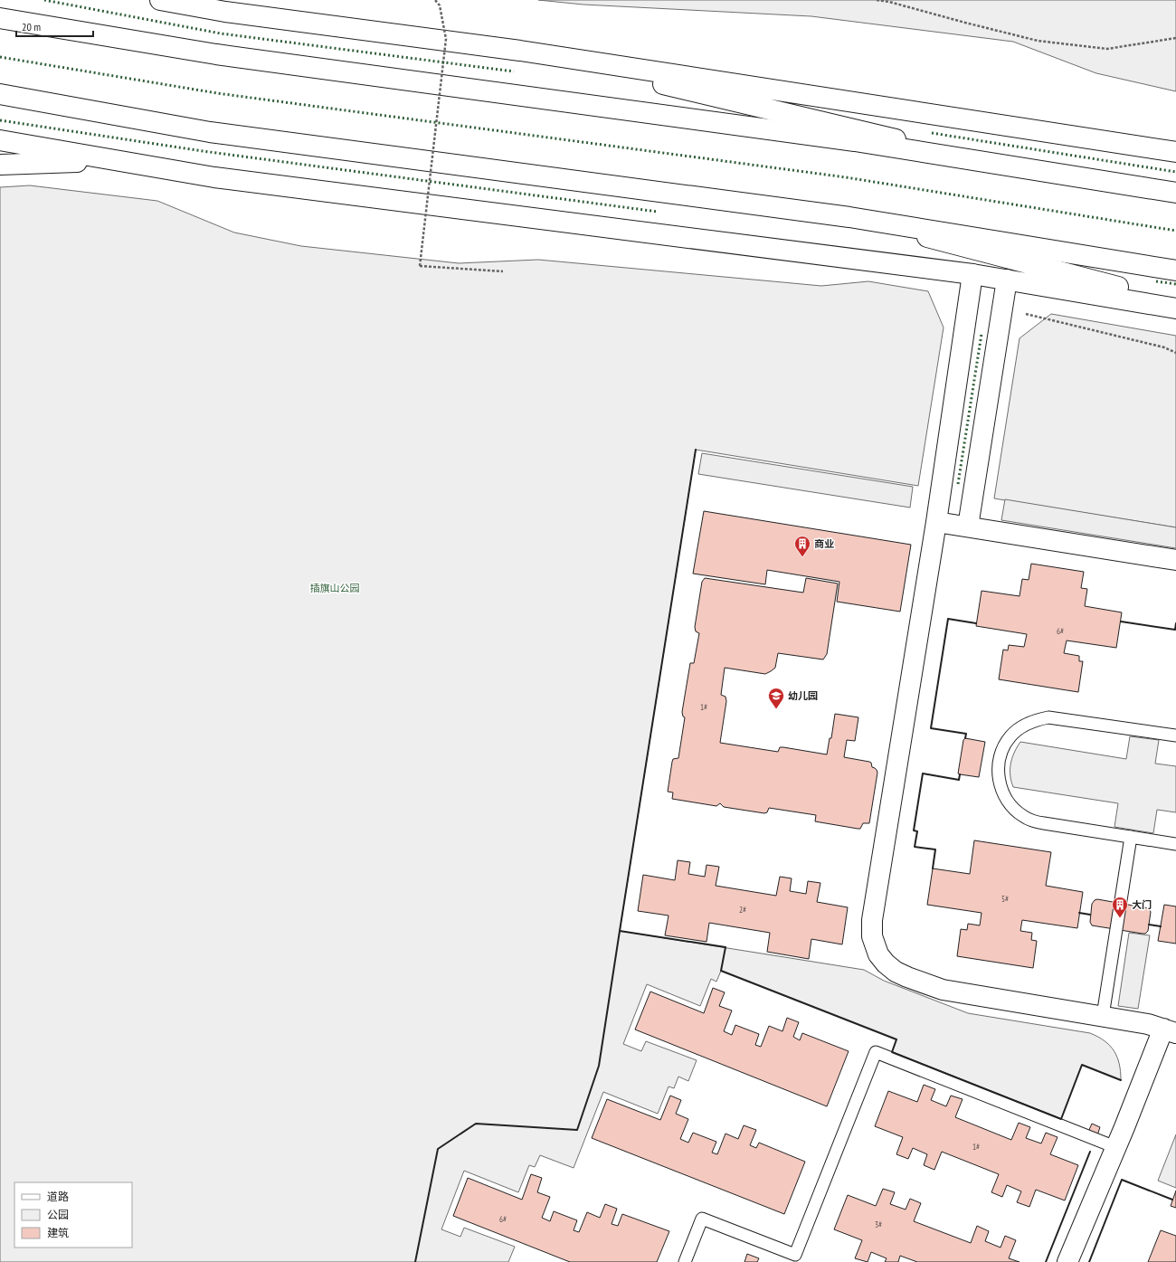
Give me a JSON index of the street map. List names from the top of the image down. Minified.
{"parks":["插旗山公园"],"places":{"building":["商业","大门"],"school or university":["幼儿园"]},"house_numbers":["6#","1#","5#","2#","1#","6#","3#"],"legend":["道路","公园","建筑"],"scale_bar":"20 m"}
